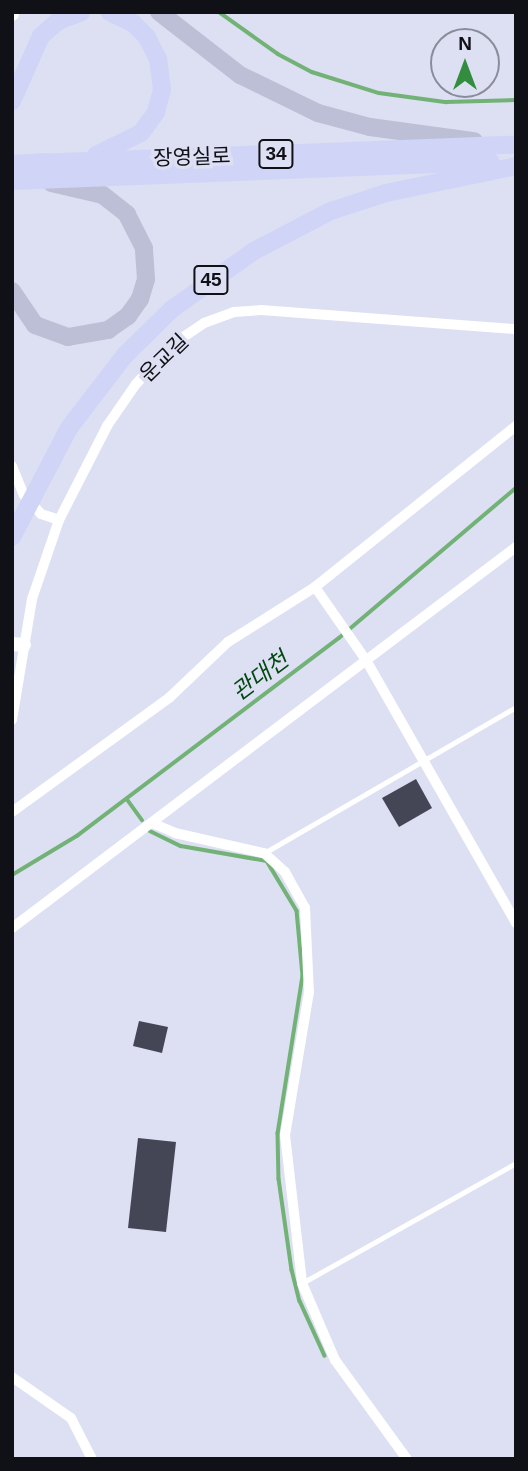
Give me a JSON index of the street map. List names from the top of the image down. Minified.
{"streets":{"highway":["34","장영실로","45"],"street":["운교길"]},"crossings":[["34","장영실로"]],"water":["관대천"],"north":"top"}
